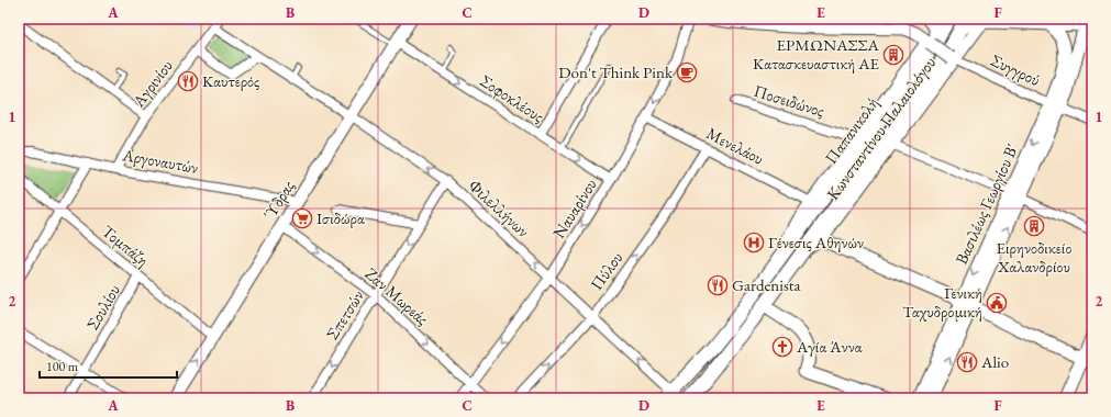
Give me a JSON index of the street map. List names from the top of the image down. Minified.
{"streets":{"main road":["Κωνσταντίνου Παλαιολόγου","Παπανικολή"],"street":["Συγγρού","Αγρινίου","Σοφοκλέους","Ποσειδώνος","Μενελάου","Αργοναυτών","Ύδρας","Βασιλέως Γεωργίου Β'","Φιλελλήνων","Ναυαρίνου","Τομπάζη","Πύλου","Ζαν Μωρεάς","Σουλίου","Σπετσών"]},"crossings":[["Συγγρού","Κωνσταντίνου Παλαιολόγου"],["Συγγρού","Παπανικολή"],["Συγγρού","Βασιλέως Γεωργίου Β'"],["Αγρινίου","Αργοναυτών"],["Αγρινίου","Φιλελλήνων"],["Σοφοκλέους","Ύδρας"],["Σοφοκλέους","Ναυαρίνου"],["Ποσειδώνος","Παπανικολή"],["Παπανικολή","Μενελάου"],["Παπανικολή","Φιλελλήνων"],["Μενελάου","Ναυαρίνου"],["Μενελάου","Πύλου"],["Αργοναυτών","Ύδρας"],["Ύδρας","Φιλελλήνων"],["Ύδρας","Τομπάζη"],["Ύδρας","Ζαν Μωρεάς"],["Φιλελλήνων","Ναυαρίνου"],["Φιλελλήνων","Πύλου"],["Φιλελλήνων","Σπετσών"],["Ναυαρίνου","Ζαν Μωρεάς"],["Τομπάζη","Σουλίου"],["Ζαν Μωρεάς","Σπετσών"]],"one_way":["Σοφοκλέους","Φιλελλήνων","Ναυαρίνου","Πύλου","Ζαν Μωρεάς","Σπετσών"],"places":{"building":["ΕΡΜΩΝΑΣΣΑ Κατασκευαστική ΑΕ","Ειρηνοδικείο Χαλανδρίου"],"cafe":["Don't Think Pink"],"restaurant":["Καυτερός","Gardenista","Alio"],"supermarket":["Ισιδώρα"],"hospital":["Γένεσις Αθηνών"],"public building":["Γενική Ταχυδρομική"],"church":["Αγία Άννα"]},"scale_bar":"100 m","grid":{"columns":["A","B","C","D","E","F"],"rows":["1","2"]}}
